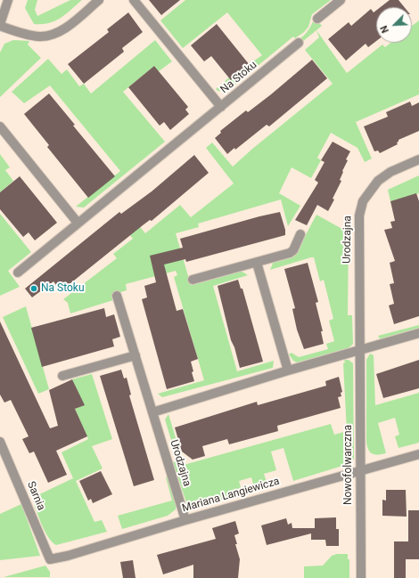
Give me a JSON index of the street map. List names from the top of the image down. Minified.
{"streets":{"street":["Na Stoku","Urodzajna","Nowofolwarczna","Mariana Langiewicza","Sarnia"]},"crossings":[["Urodzajna","Nowofolwarczna"],["Urodzajna","Mariana Langiewicza"],["Nowofolwarczna","Mariana Langiewicza"],["Mariana Langiewicza","Sarnia"]],"places":["Na Stoku"],"north":"bottom left"}
